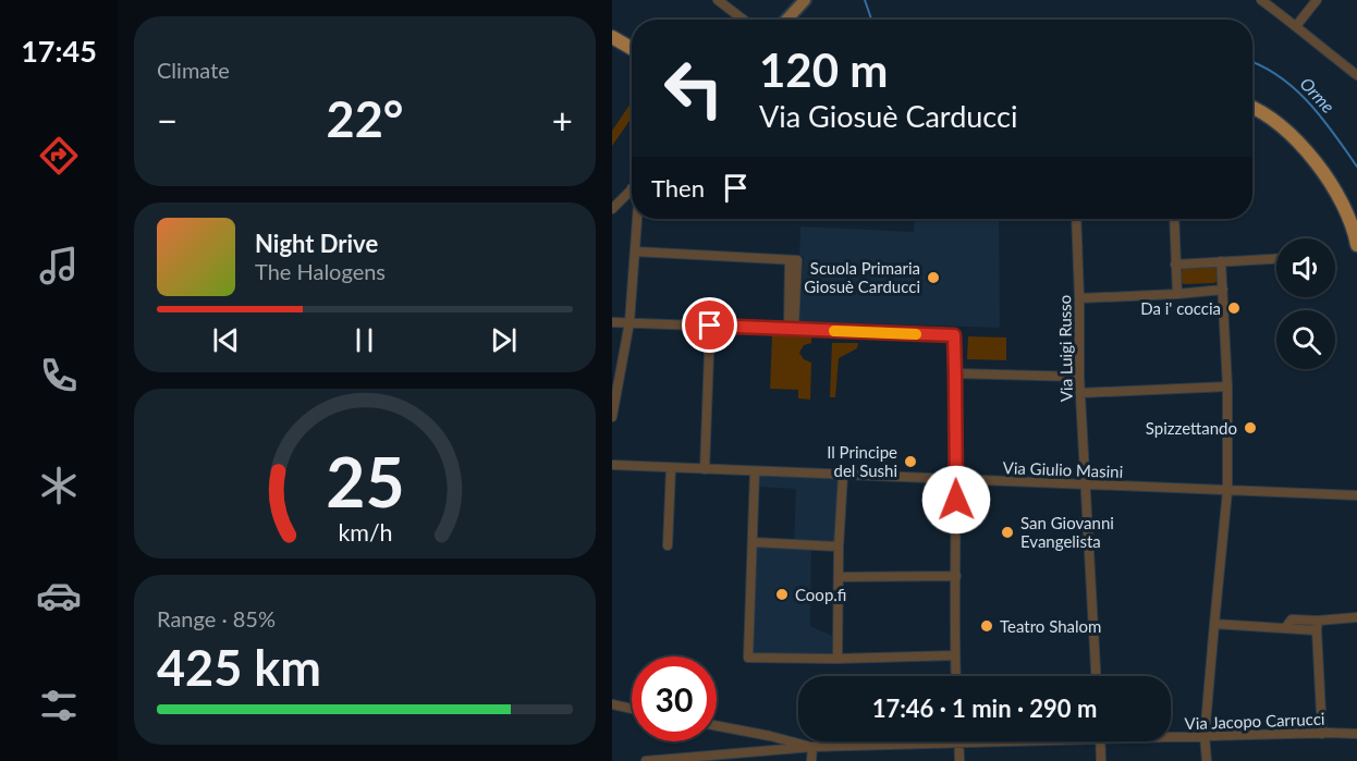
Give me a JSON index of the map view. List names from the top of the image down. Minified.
{"streets":{"street":["Via Luigi Russo","Via Giulio Masini","Via Jacopo Carrucci"]},"crossings":[["Via Luigi Russo","Via Giulio Masini"]],"water":["Orme"],"places":["Scuola Primaria Giosuè Carducci","Da i' coccia","Spizzettando","Il Principe del Sushi","San Giovanni Evangelista","Coop.fi","Teatro Shalom"],"page":{"tabs":"17:45","tile":["Climate",["Range · 85%","425 km"]],"turn":["120 m","Via Giosuè Carducci"],"heat":["−","22°","+"],"then":"Then","song":["Night Drive","The Halogens"],"limit":"30","trip":"17:46 · 1 min · 290 m","gauge":["25","km/h"]}}
